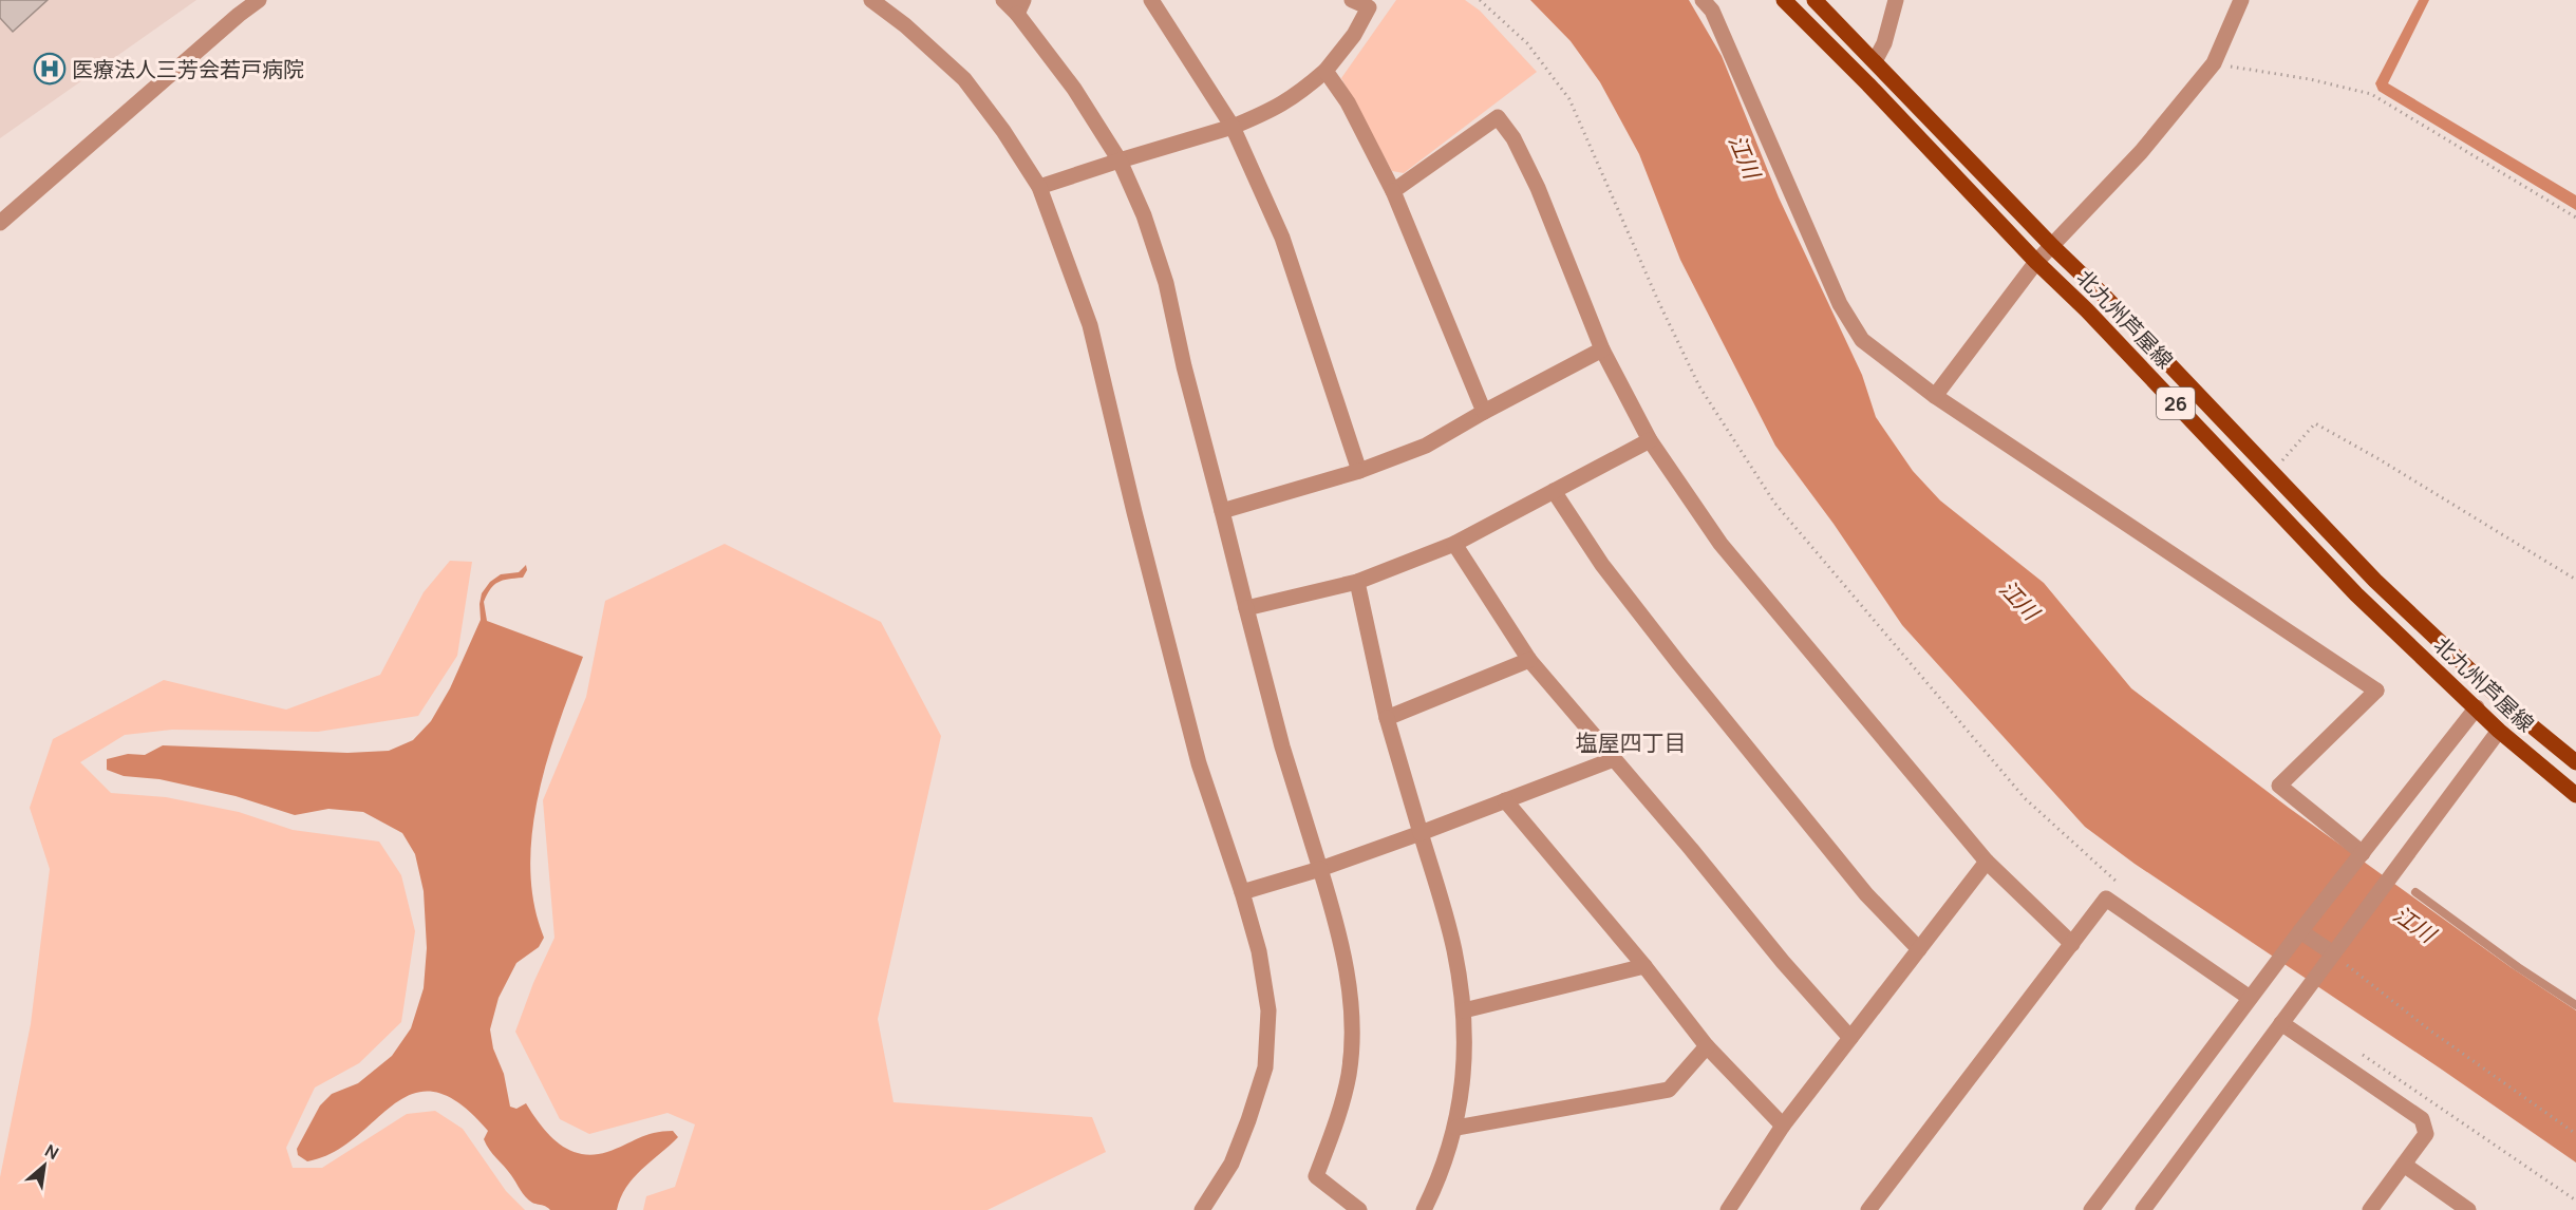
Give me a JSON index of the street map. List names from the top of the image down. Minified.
{"streets":{"main road":["北九州芦屋線","26"]},"districts":["塩屋四丁目"],"water":["江川"],"places":{"hospital":["医療法人三芳会若戸病院"]},"north":"top right"}
